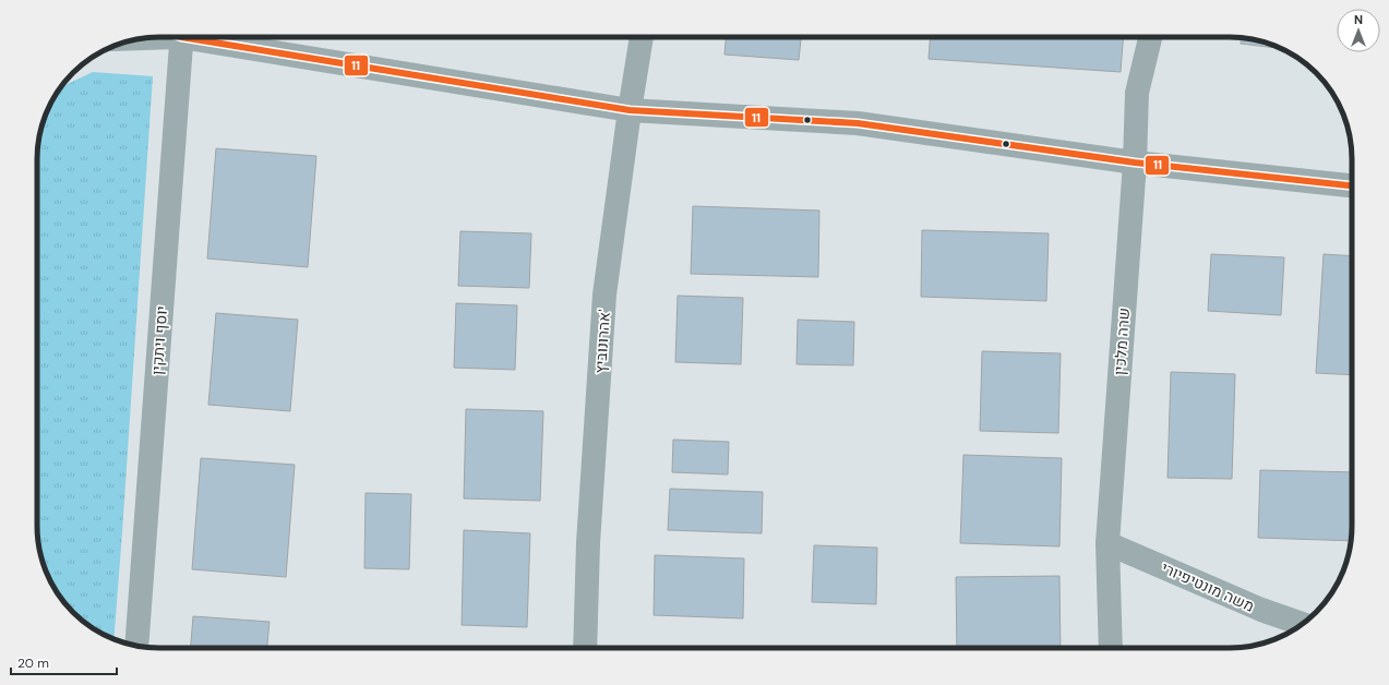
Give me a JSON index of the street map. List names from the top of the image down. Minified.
{"streets":{"street":["יוסף ויתקין","אהרונוביץ'","שרה מלכין","משה מונטיפיורי"]},"crossings":[["שרה מלכין","משה מונטיפיורי"]],"lines":["transit line 11"],"scale_bar":"20 m","north":"top"}
